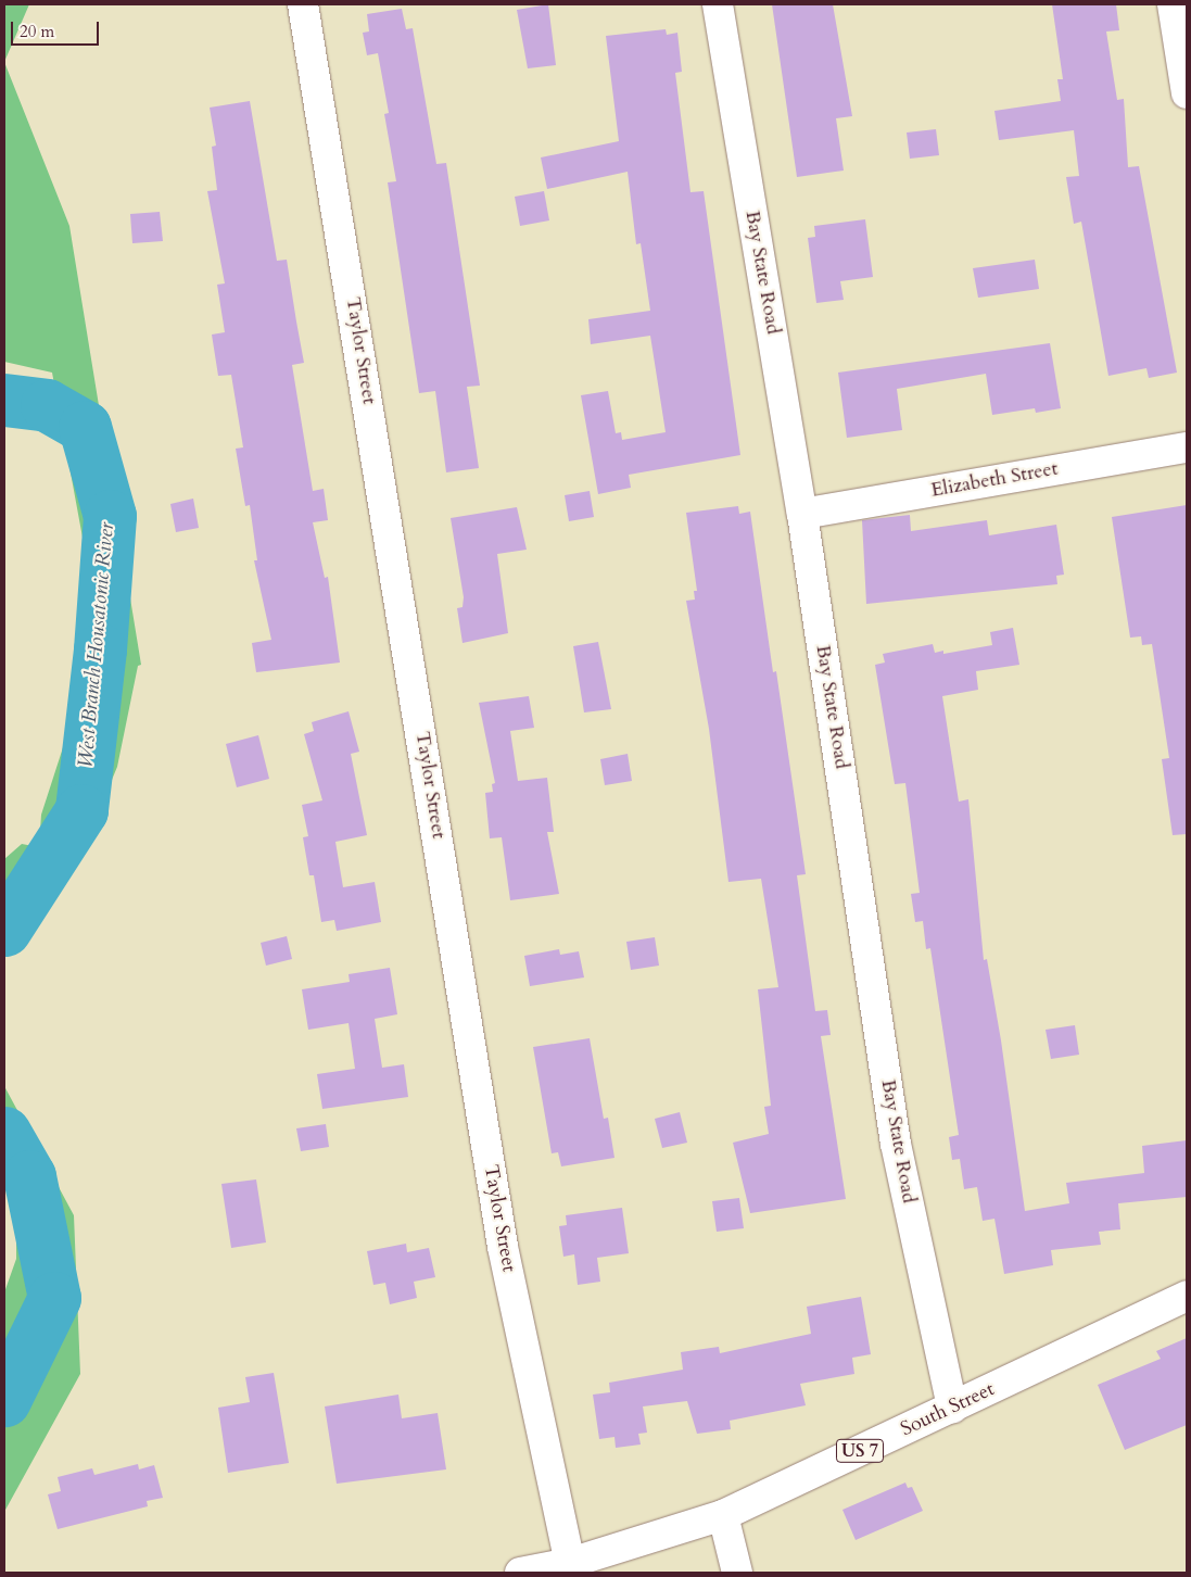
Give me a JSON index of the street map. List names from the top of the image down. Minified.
{"streets":{"main road":["Bay State Road","Taylor Street","Elizabeth Street","South Street","US 7"]},"crossings":[["Bay State Road","Elizabeth Street"],["Bay State Road","South Street"],["Taylor Street","South Street"]],"water":["West Branch Housatonic River"],"scale_bar":"20 m"}
